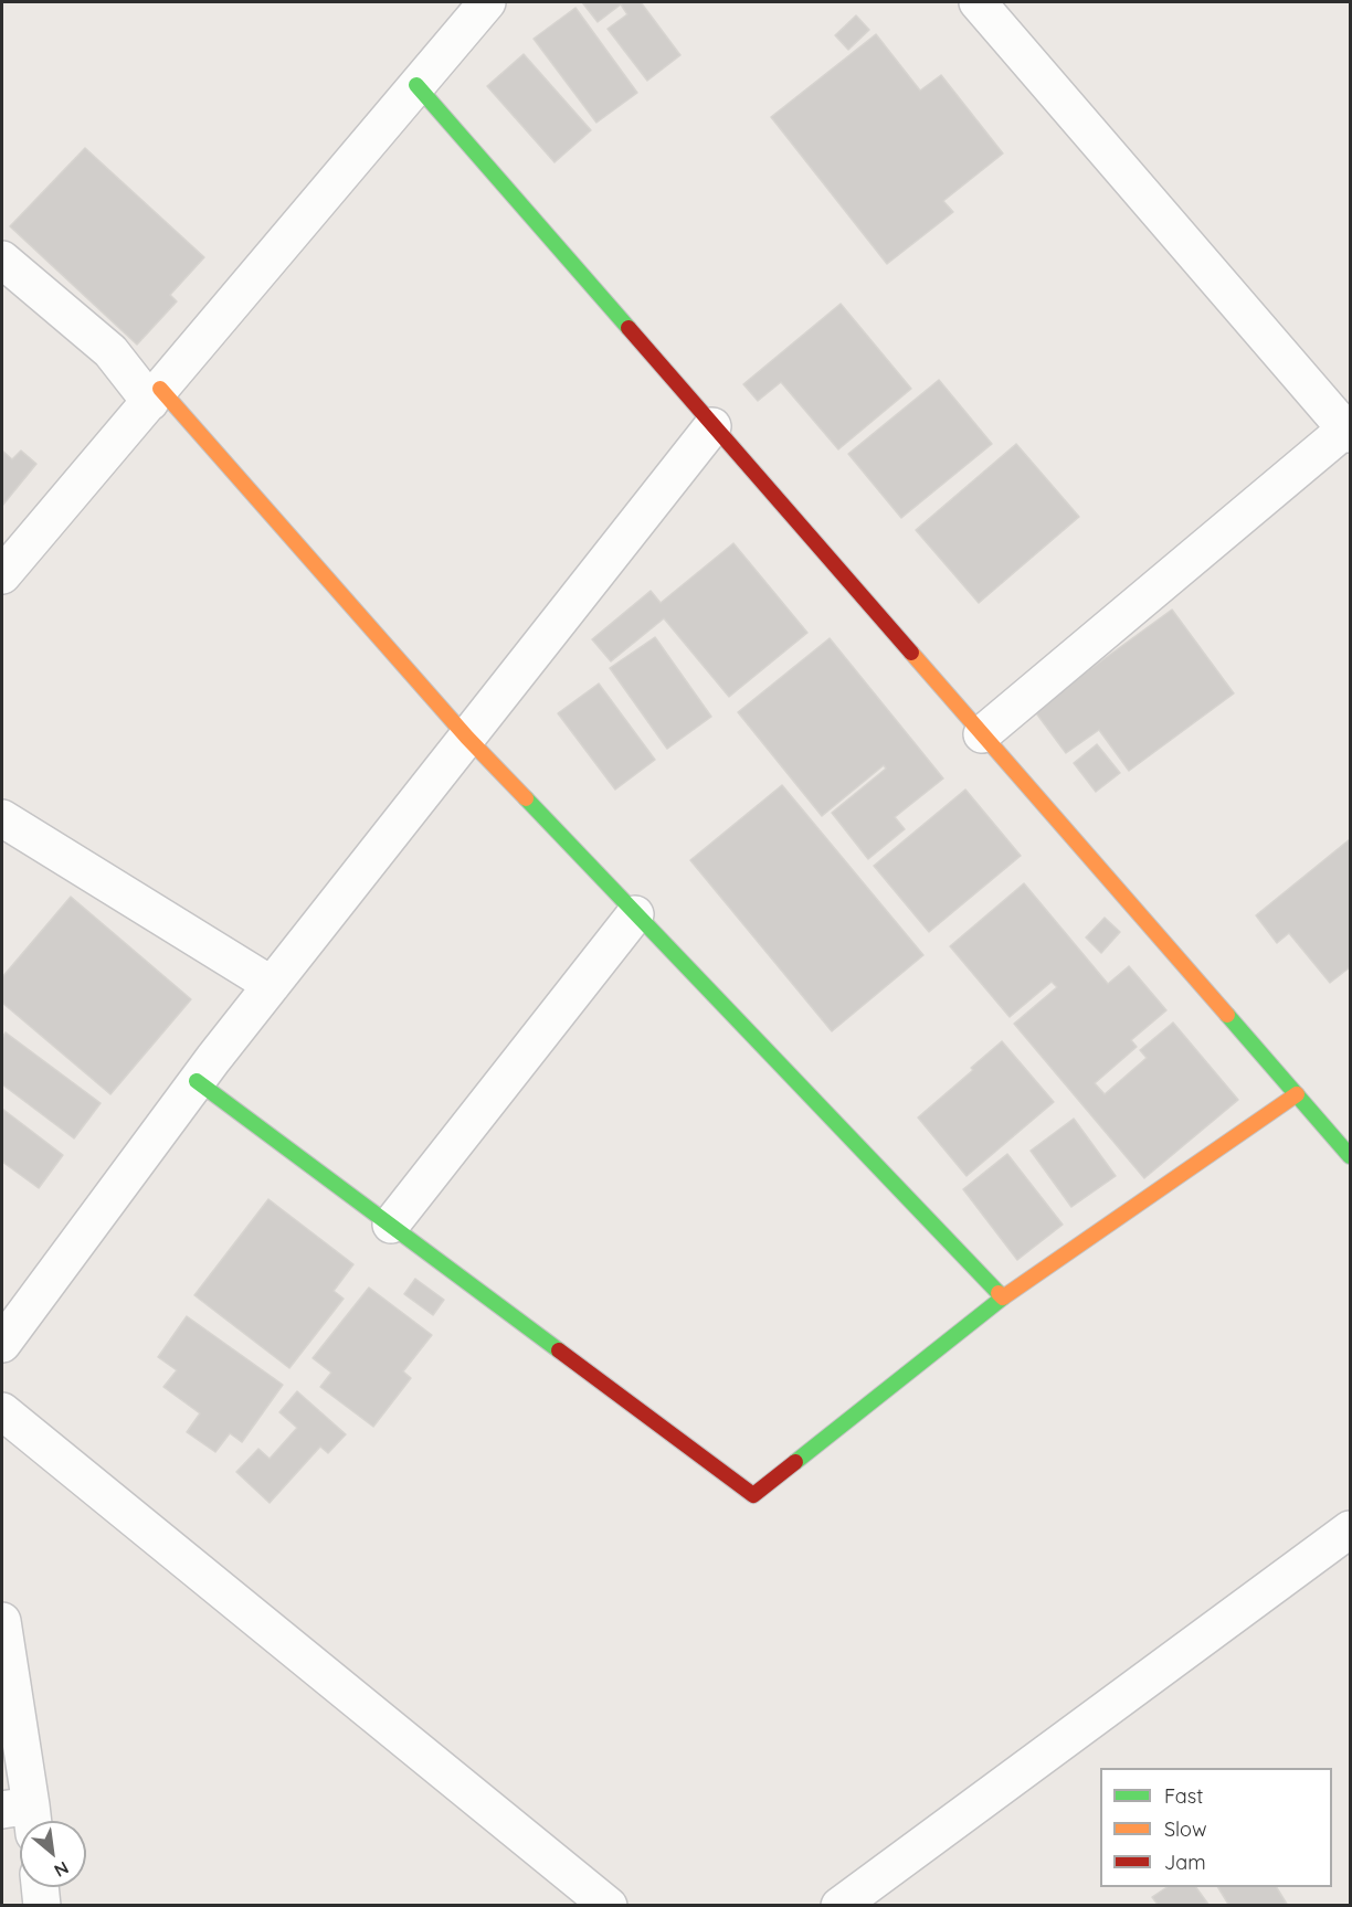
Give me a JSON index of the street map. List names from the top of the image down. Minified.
{"legend":["Fast","Slow","Jam"],"north":"bottom right"}
